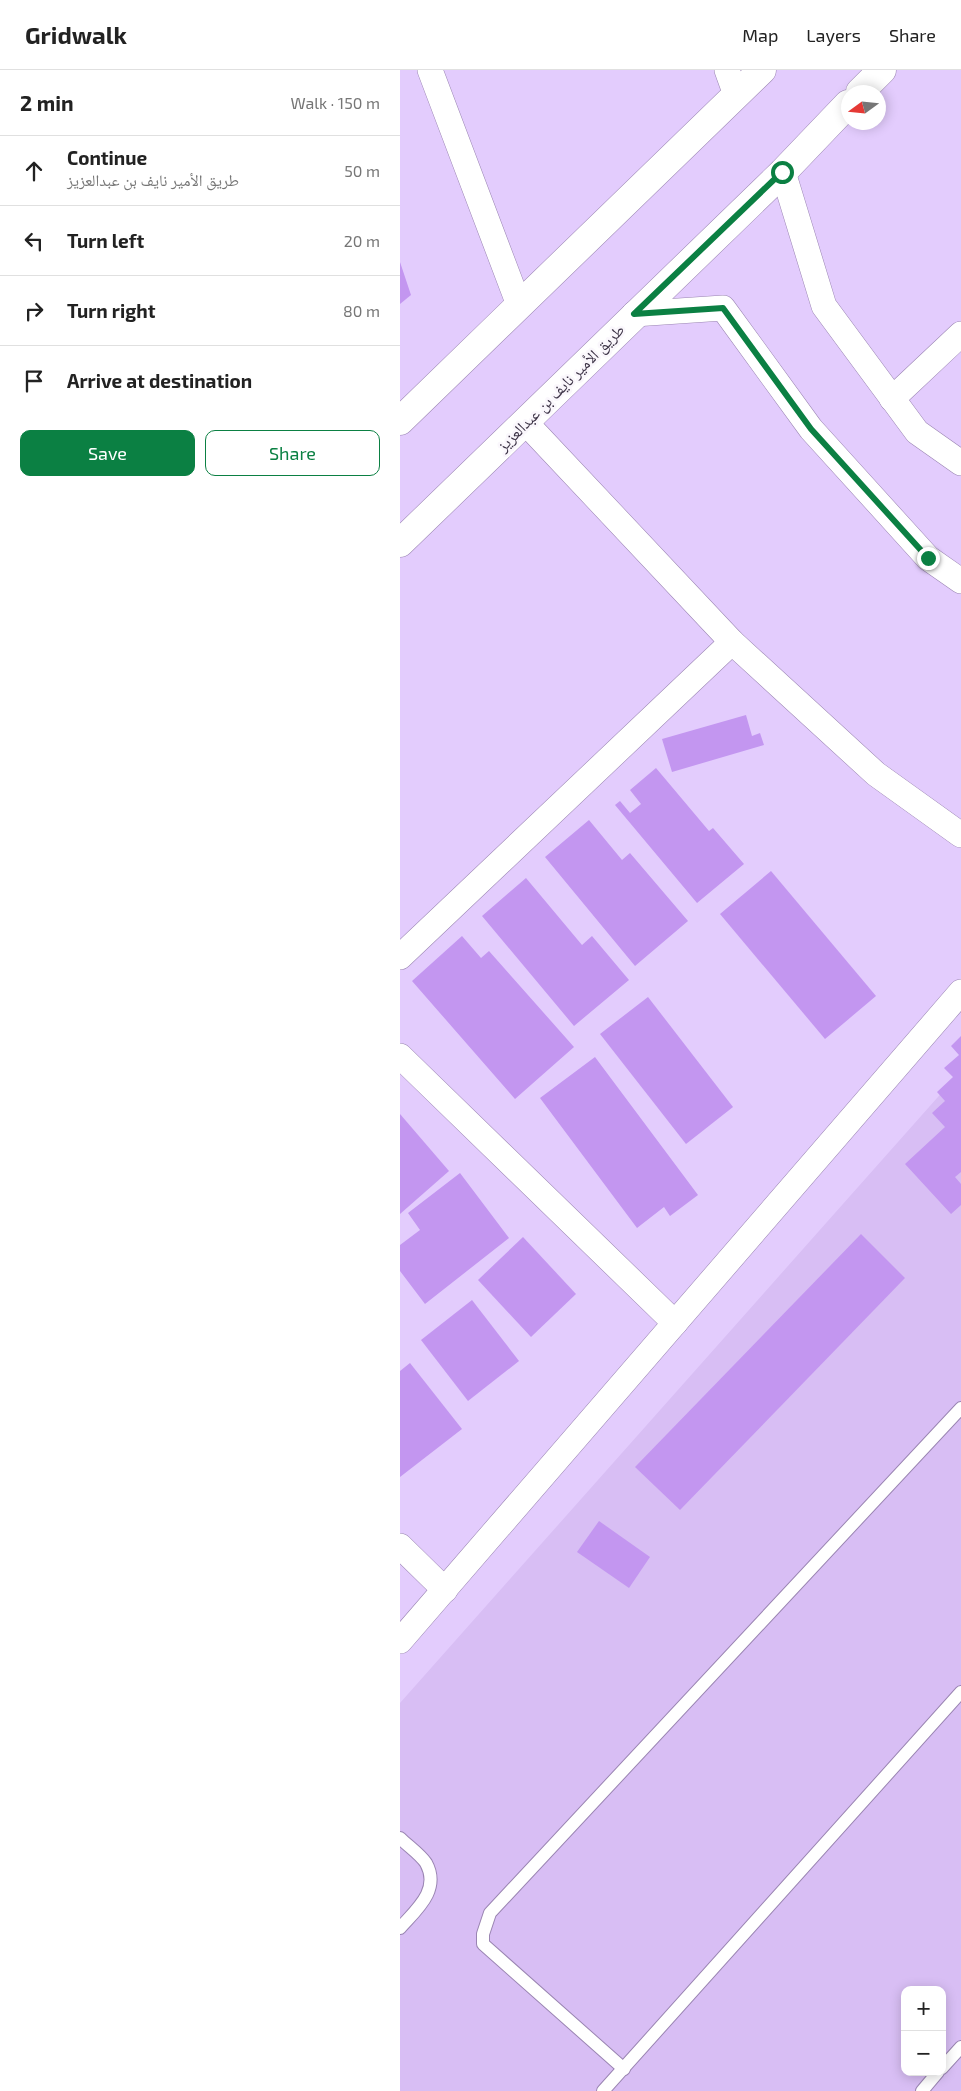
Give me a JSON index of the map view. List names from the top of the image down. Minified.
{"streets":{"main road":["طريق الأمير نايف بن عبدالعزيز"]},"north":"left","page":{"header":"Gridwalk","nav":["Map","Layers","Share"],"heading":["2 min","Walk · 150 m"],"list":[["Continue","طريق الأمير نايف بن عبدالعزيز","50 m"],["Turn left","20 m"],["Turn right","80 m"],"Arrive at destination"],"buttons":["Save","Share"],"map_buttons":["+","−"]}}
